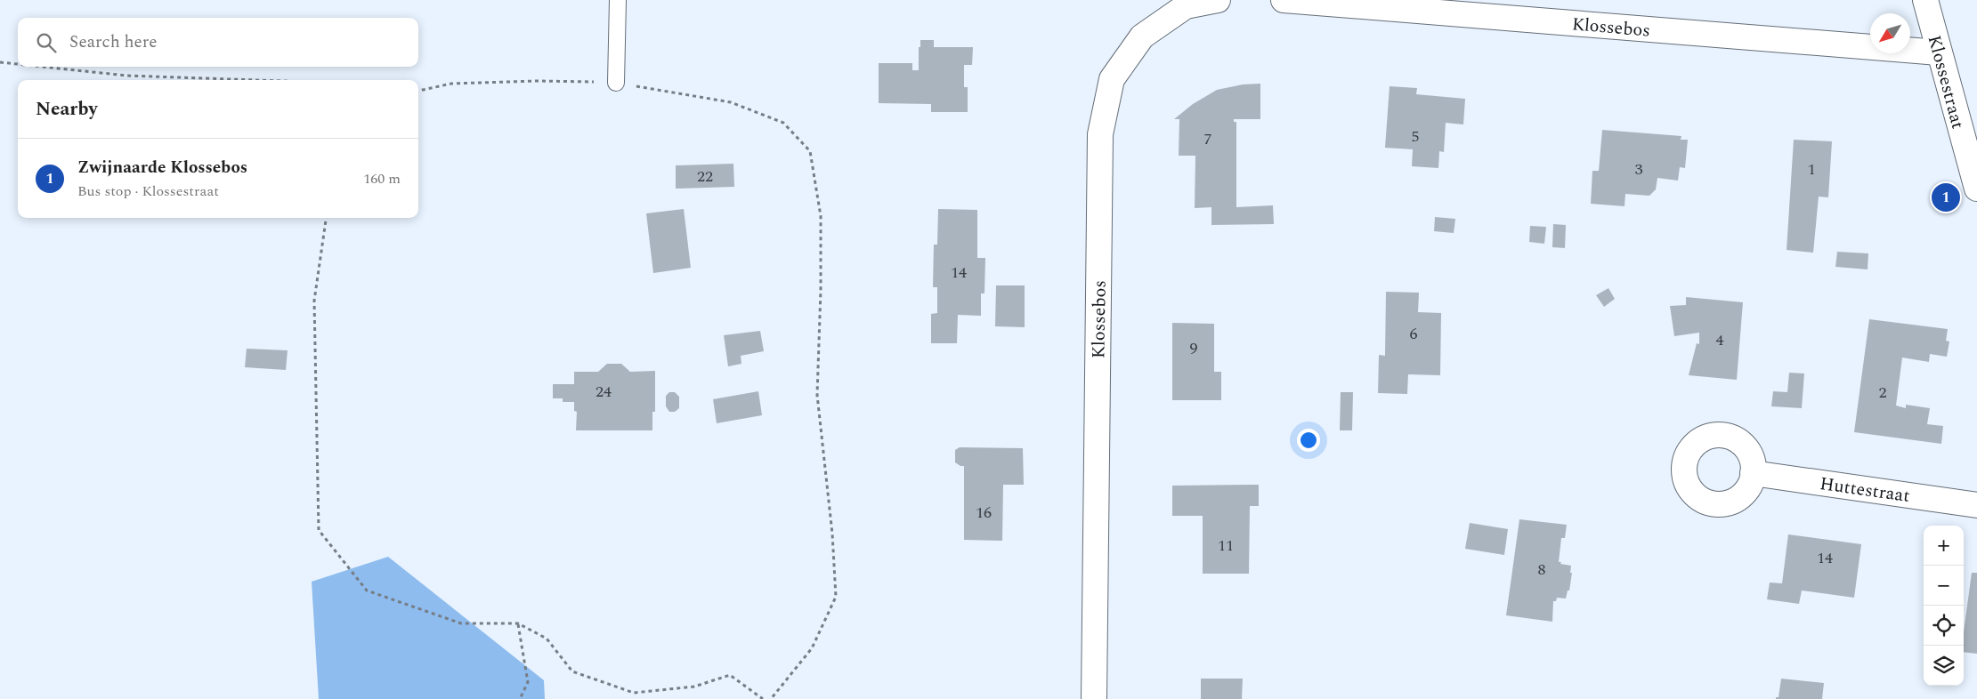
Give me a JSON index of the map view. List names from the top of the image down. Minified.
{"streets":{"street":["Klossebos","Klossestraat","Huttestraat"]},"crossings":[["Klossebos","Klossestraat"]],"house_numbers":["5","7","3","1","22","14","6","4","9","24","2","16","11","14","8"],"north":"bottom left","page":{"search":"Search here","heading":"Nearby","list":[{"mark":"1","name":"Zwijnaarde Klossebos","note":"Bus stop · Klossestraat","value":"160 m"}],"pins":"1","map_buttons":["+","−"]}}
